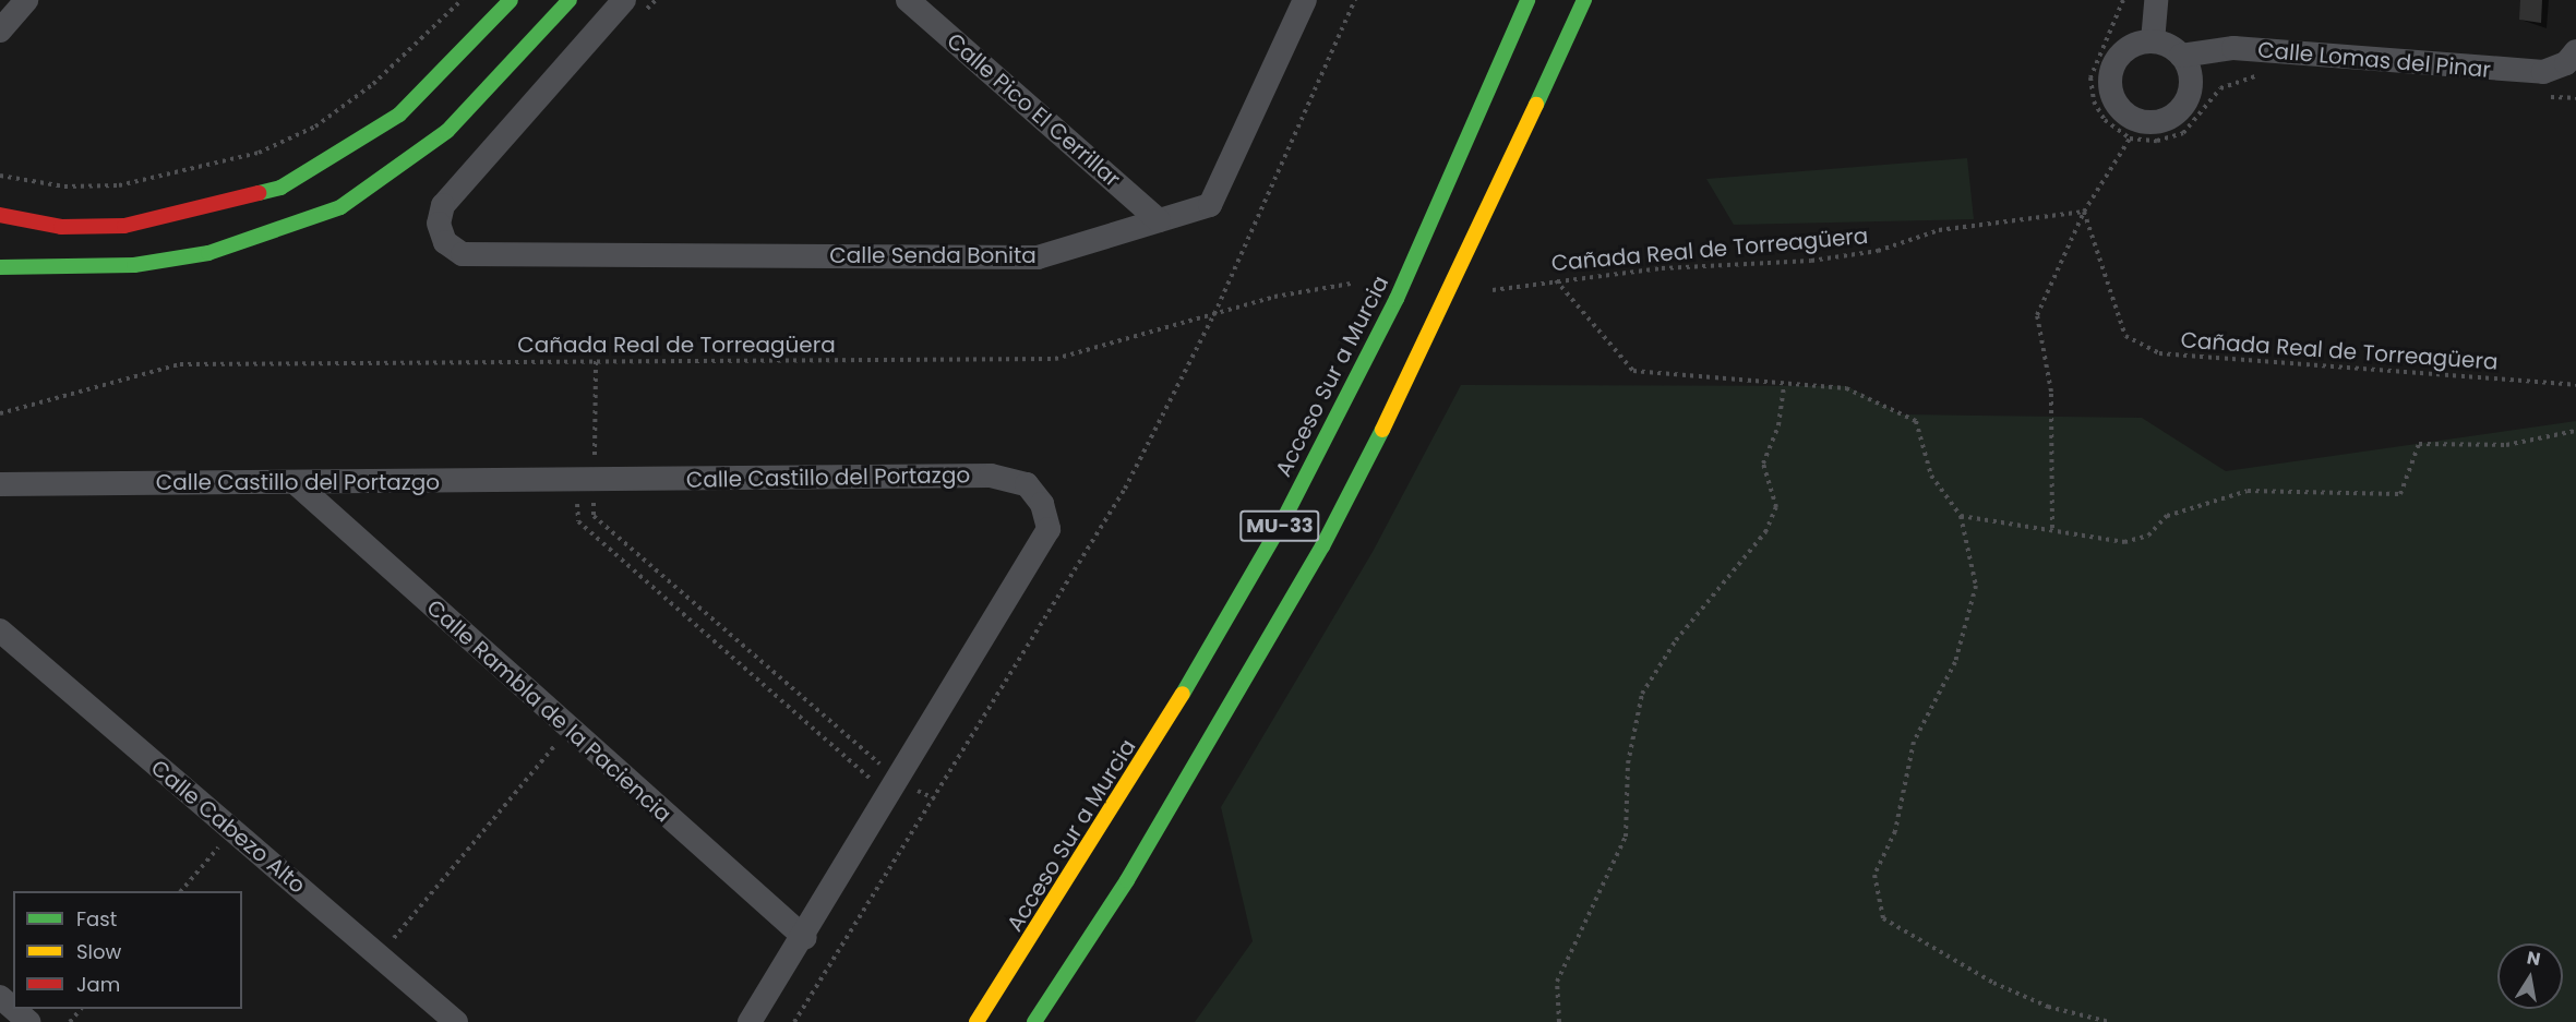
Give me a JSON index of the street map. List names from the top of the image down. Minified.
{"streets":{"main road":["Acceso Sur a Murcia","MU-33"],"street":["Calle Lomas del Pinar","Calle Pico El Cerrillar","Calle Senda Bonita","Calle Castillo del Portazgo","Calle Rambla de la Paciencia","Calle Cabezo Alto"],"path":["Cañada Real de Torreagüera"]},"crossings":[["Calle Pico El Cerrillar","Calle Senda Bonita"],["Calle Castillo del Portazgo","Calle Rambla de la Paciencia"]],"legend":["Fast","Slow","Jam"],"north":"top"}
